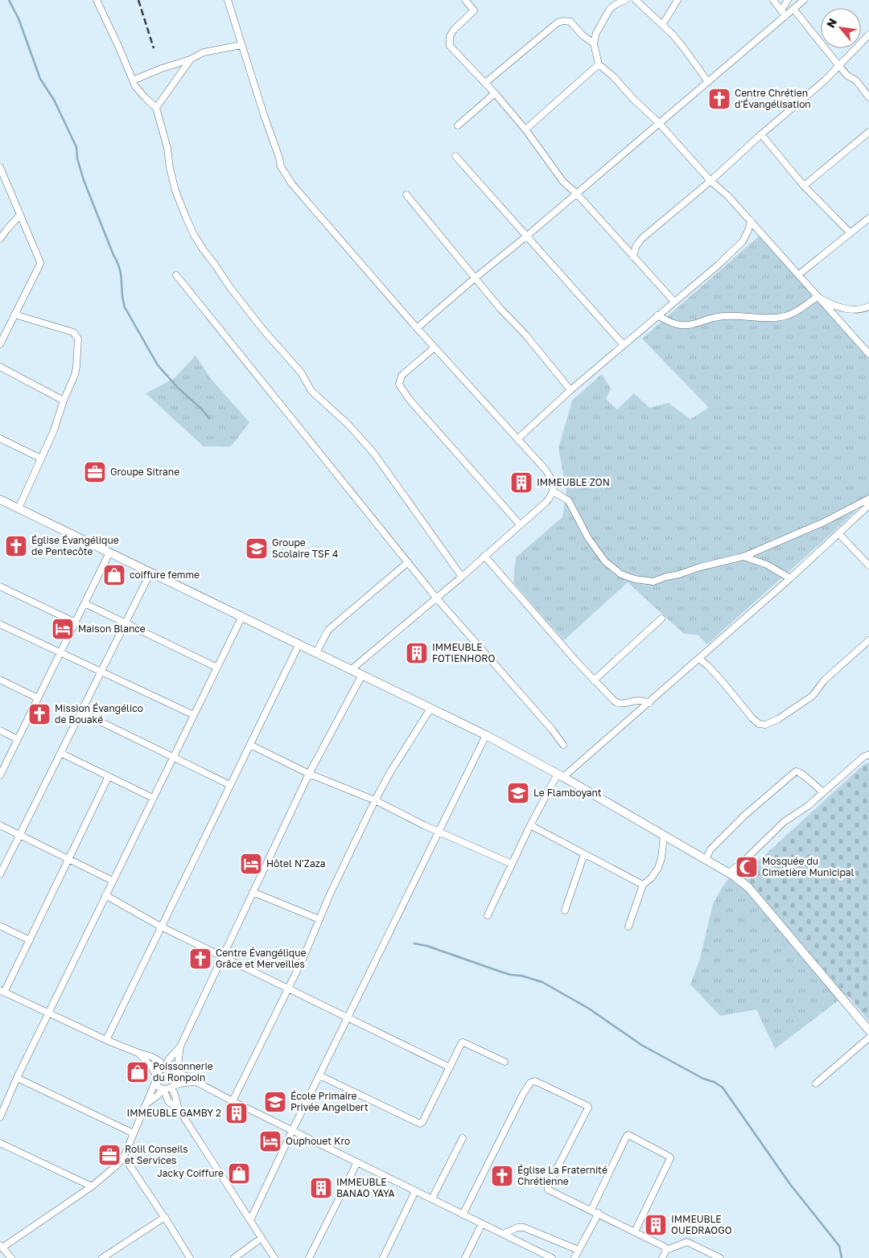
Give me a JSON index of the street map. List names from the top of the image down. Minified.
{"places":{"church":["Centre Chrétien d'Évangélisation","Église Évangélique de Pentecôte","Mission Évangélico de Bouaké","Centre Évangélique Grâce et Merveilles","Église La Fraternité Chrétienne"],"office":["Groupe Sitrane","Rolil Conseils et Services"],"building":["IMMEUBLE ZON","IMMEUBLE FOTIENHORO","IMMEUBLE GAMBY 2","IMMEUBLE BANAO YAYA","IMMEUBLE OUEDRAOGO"],"school or university":["Groupe Scolaire TSF 4","Le Flamboyant","École Primaire Privée Angelbert"],"shop":["coiffure femme","Poissonnerie du Ronpoin","Jacky Coiffure"],"hotel":["Maison Blance","Hôtel N'Zaza","Ouphouet Kro"],"mosque":["Mosquée du Cimetière Municipal"]},"north":"top left"}
